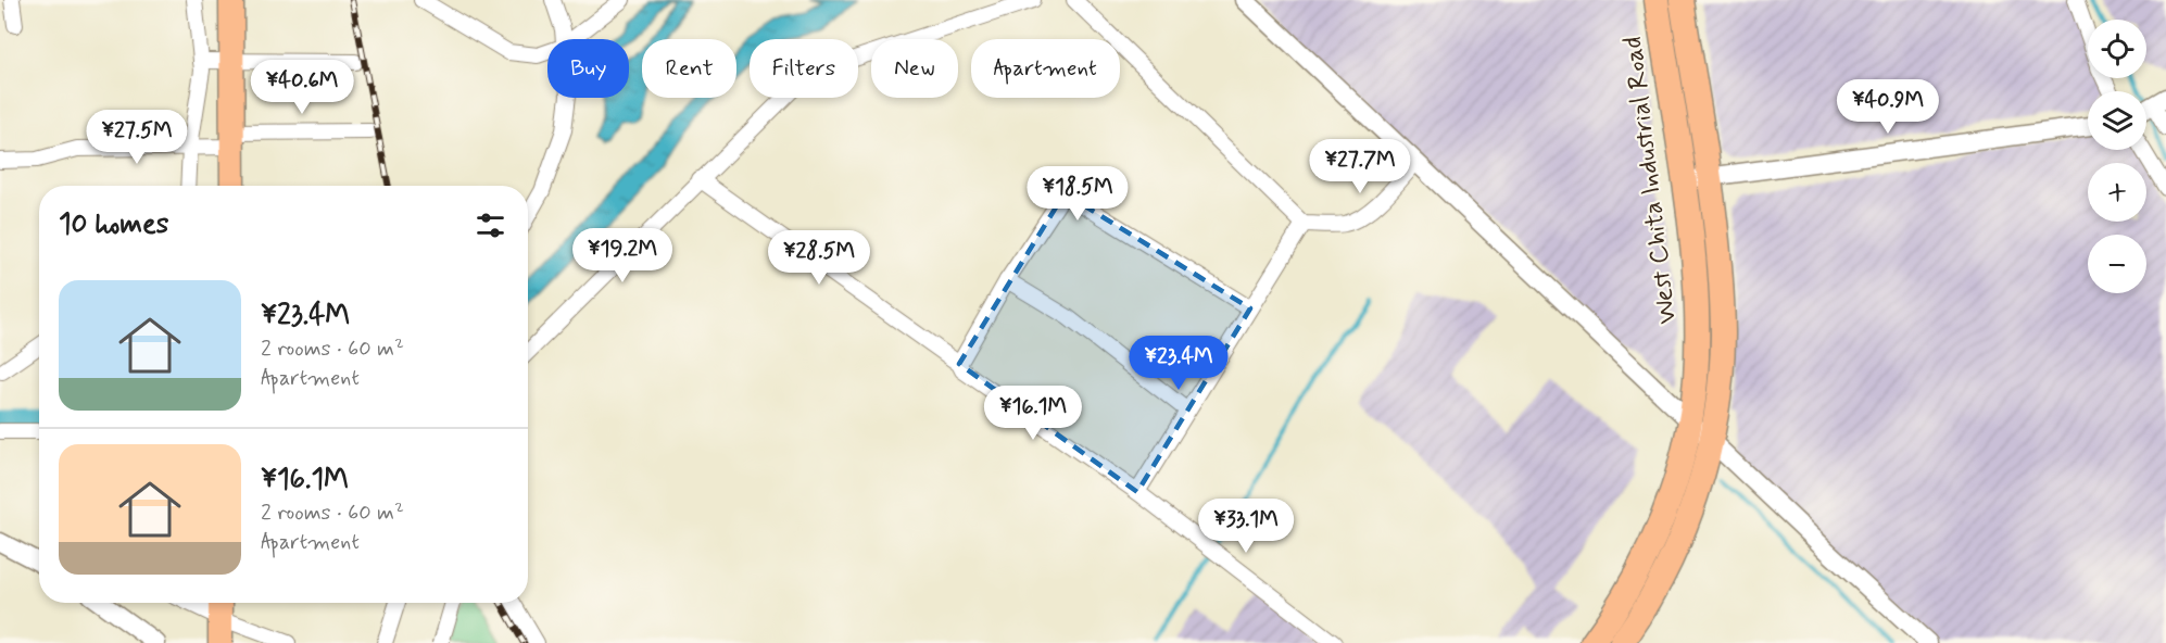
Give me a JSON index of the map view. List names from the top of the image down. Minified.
{"streets":{"highway":["West Chita Industrial Road"]},"page":{"map_buttons":["+","−"],"chip":["Buy","Rent","Filters","New","Apartment"],"price":["¥40.6M","¥40.9M","¥27.5M","¥27.7M","¥18.5M","¥19.2M","¥28.5M","¥23.4M","¥16.1M","¥33.1M"],"heading":"10 homes","list":[{"name":"¥23.4M","note":"2 rooms · 60 m² · Apartment"},{"name":"¥16.1M","note":"2 rooms · 60 m² · Apartment"}]}}
